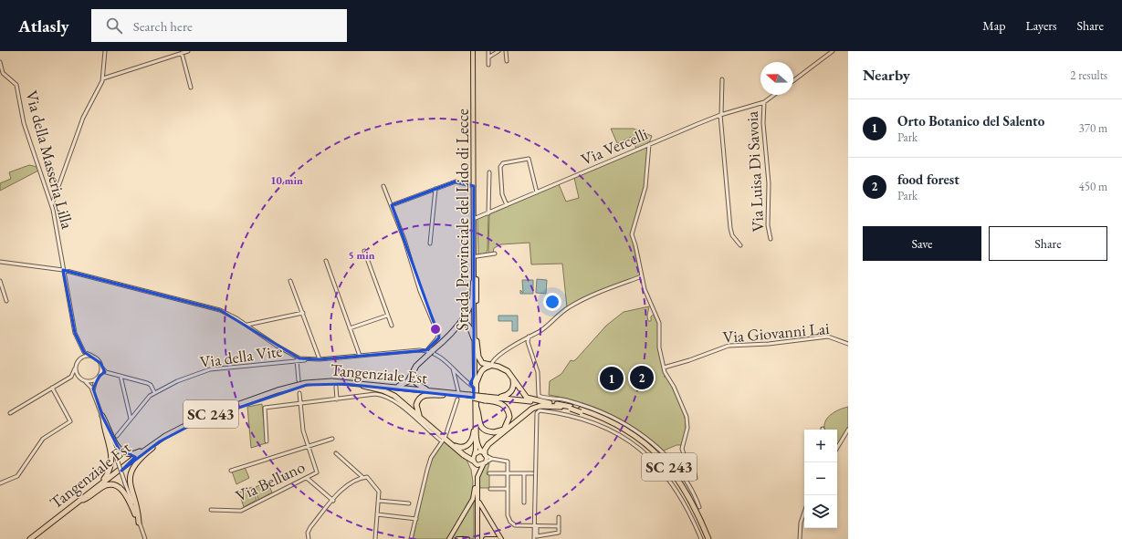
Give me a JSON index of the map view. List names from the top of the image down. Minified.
{"streets":{"highway":["Tangenziale Est","SC 243"],"main road":["Strada Provinciale del Lido di Lecce"],"street":["Via Vercelli","Via della Masseria Lilla","Via Luisa Di Savoia","Via Giovanni Lai","Via della Vite","Via Belluno"]},"crossings":[["Via Vercelli","Via Luisa Di Savoia"],["Via Vercelli","Strada Provinciale del Lido di Lecce"],["Tangenziale Est","SC 243"]],"north":"left","page":{"header":"Atlasly","search":"Search here","nav":["Map","Layers","Share"],"heading":["Nearby","2 results"],"list":[{"mark":"1","name":"Orto Botanico del Salento","note":"Park","value":"370 m"},{"mark":"2","name":"food forest","note":"Park","value":"450 m"}],"buttons":["Save","Share"],"pins":["2","1"],"map_buttons":["+","−"]},"rings":["10 min","5 min"]}
